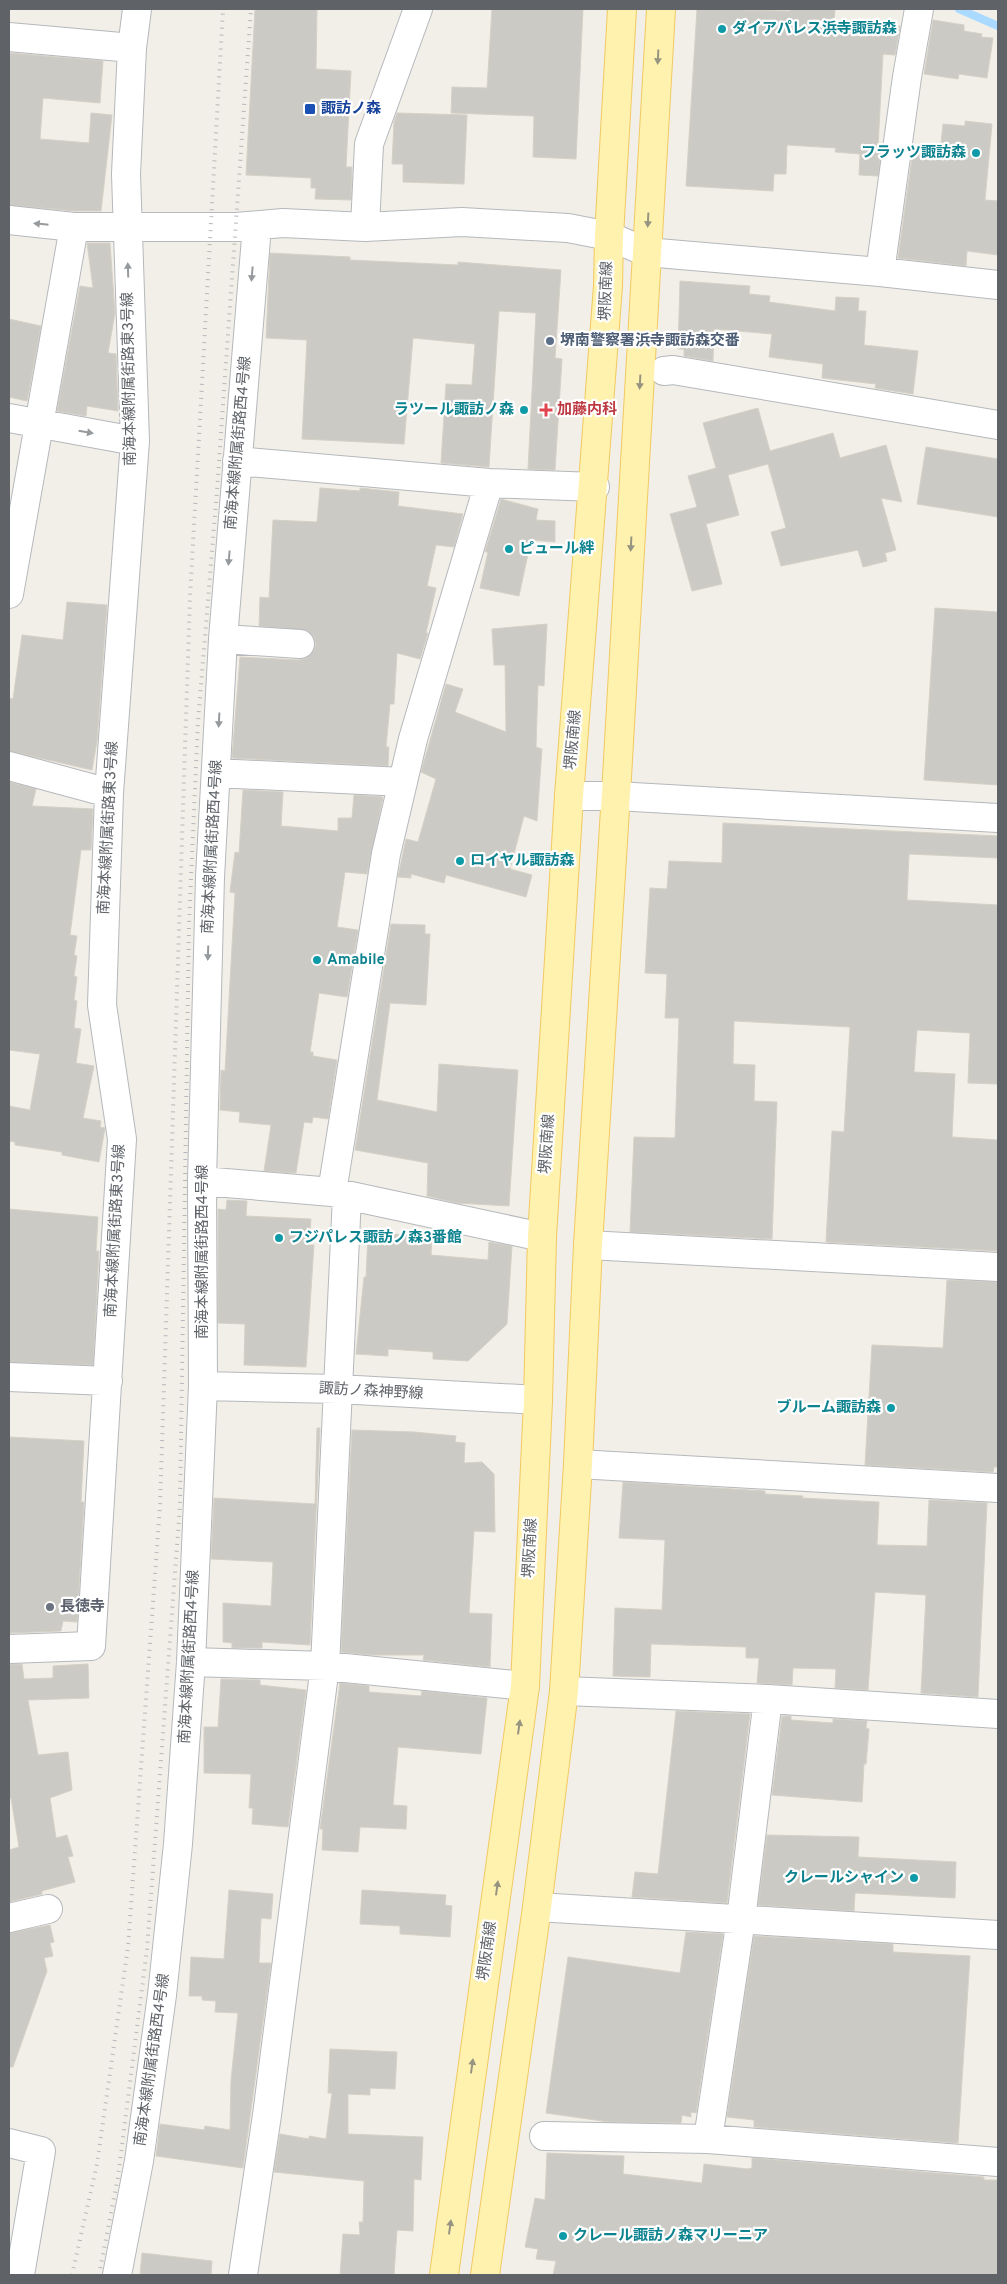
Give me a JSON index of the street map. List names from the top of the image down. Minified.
{"streets":{"main road":["堺阪南線"],"street":["南海本線附属街路東3号線","南海本線附属街路西4号線","諏訪ノ森神野線"]},"crossings":[["堺阪南線","諏訪ノ森神野線"],["南海本線附属街路西4号線","諏訪ノ森神野線"]],"places":{"other":["ダイアパレス浜寺諏訪森","フラッツ諏訪森","堺南警察署浜寺諏訪森交番","ラツール諏訪ノ森","ピュール絆","ロイヤル諏訪森","Amabile","フジパレス諏訪ノ森3番館","ブルーム諏訪森","長徳寺","クレールシャイン","クレール諏訪ノ森マリーニア"],"transit":["諏訪ノ森"],"health":["加藤内科"]}}
